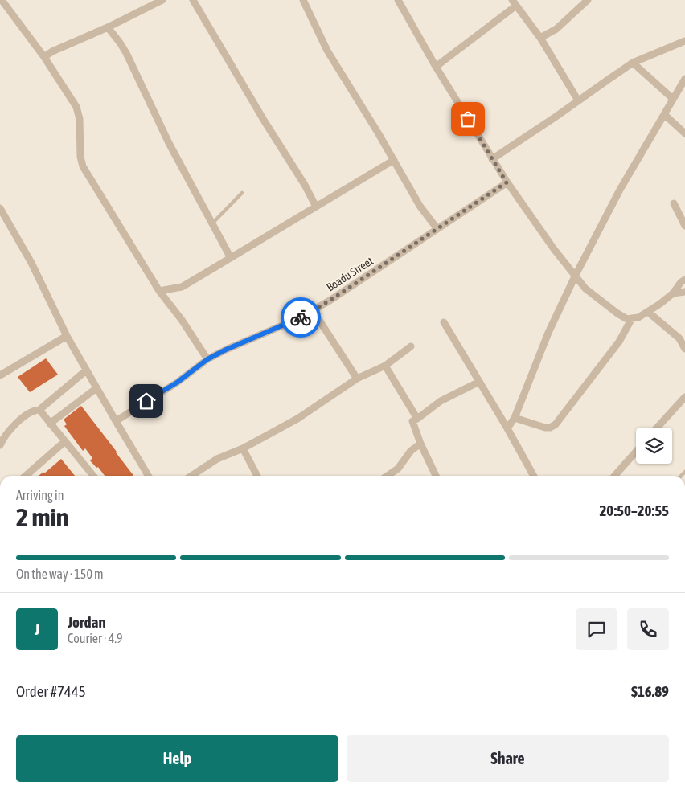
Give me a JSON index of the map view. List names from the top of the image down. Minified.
{"streets":{"street":["Boadu Street"]},"page":{"heading":["2 min","Arriving in","20:50–20:55"],"panel":["Jordan","Courier · 4.9","Order #7445","$16.89"],"bar":"On the way · 150 m","round":"J","buttons":["Help","Share"]}}
